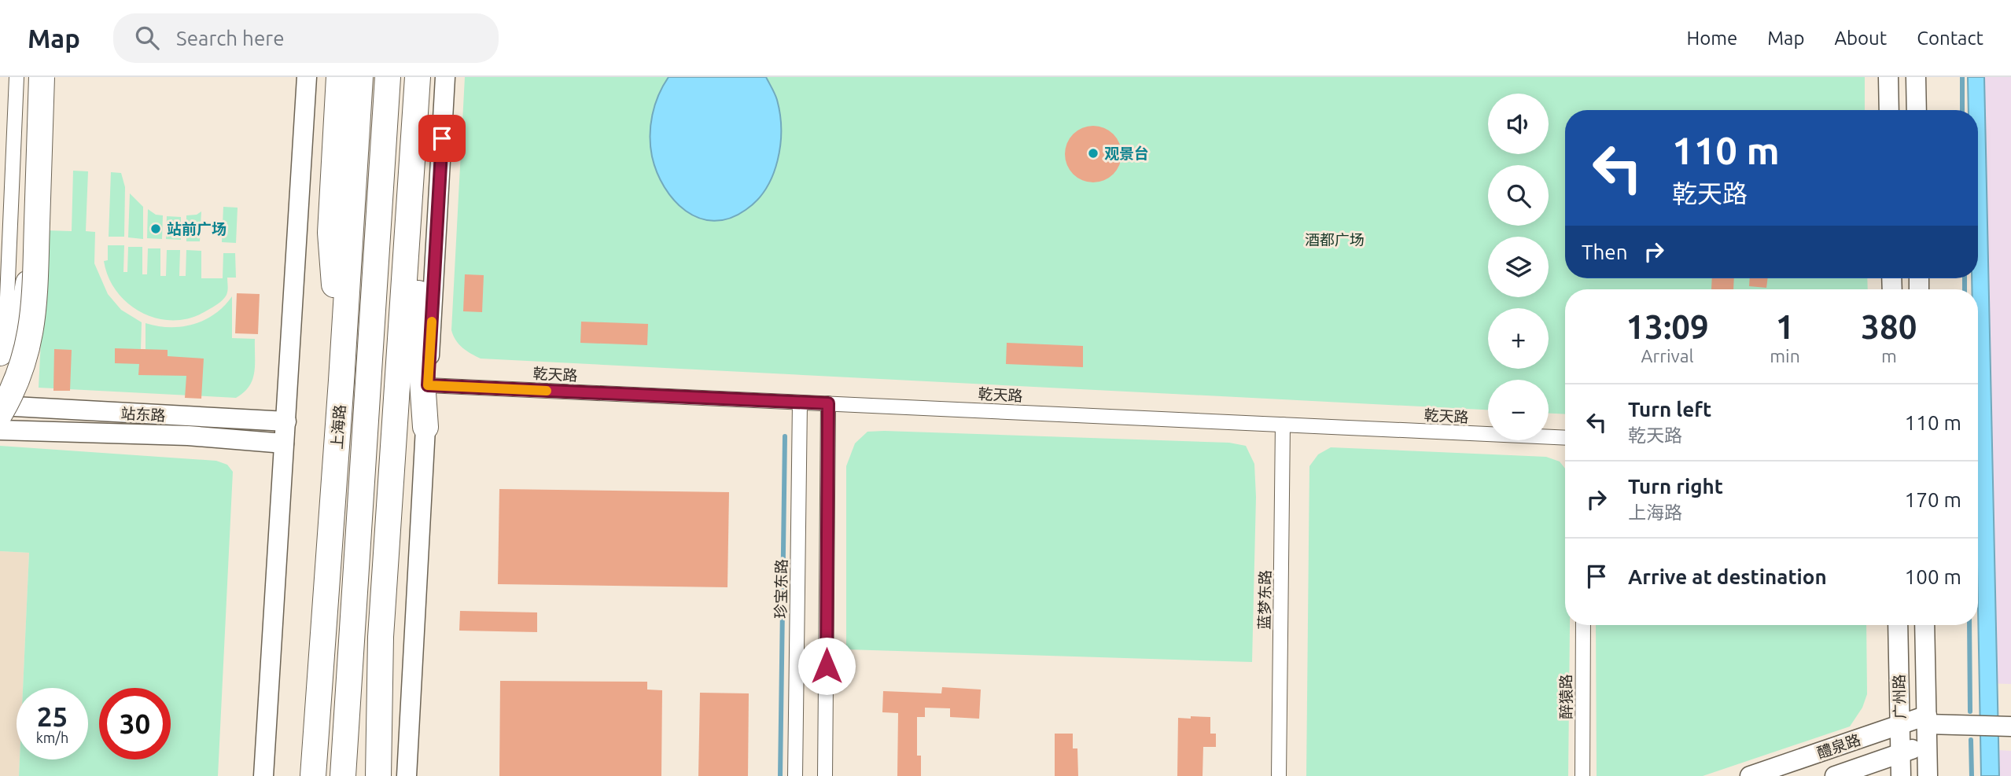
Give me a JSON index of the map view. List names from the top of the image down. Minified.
{"streets":{"highway":["上海路"],"main road":["站东路","广州路","醴泉路"],"street":["乾天路","珍宝东路","蓝梦东路","醉猿路"]},"crossings":[["乾天路","珍宝东路"],["乾天路","蓝梦东路"],["广州路","醴泉路"]],"parks":["酒都广场"],"places":["观景台","站前广场"],"page":{"header":"Map","search":"Search here","nav":["Home","Map","About","Contact"],"map_buttons":["+","−"],"turn":["110 m","乾天路"],"then":"Then","eta":["13:09","Arrival","1","min","380","m"],"list":[{"name":"Turn left","note":"乾天路","value":"110 m"},{"name":"Turn right","note":"上海路","value":"170 m"},{"name":"Arrive at destination","value":"100 m"}],"speed":"25 km/h","limit":"30"}}
